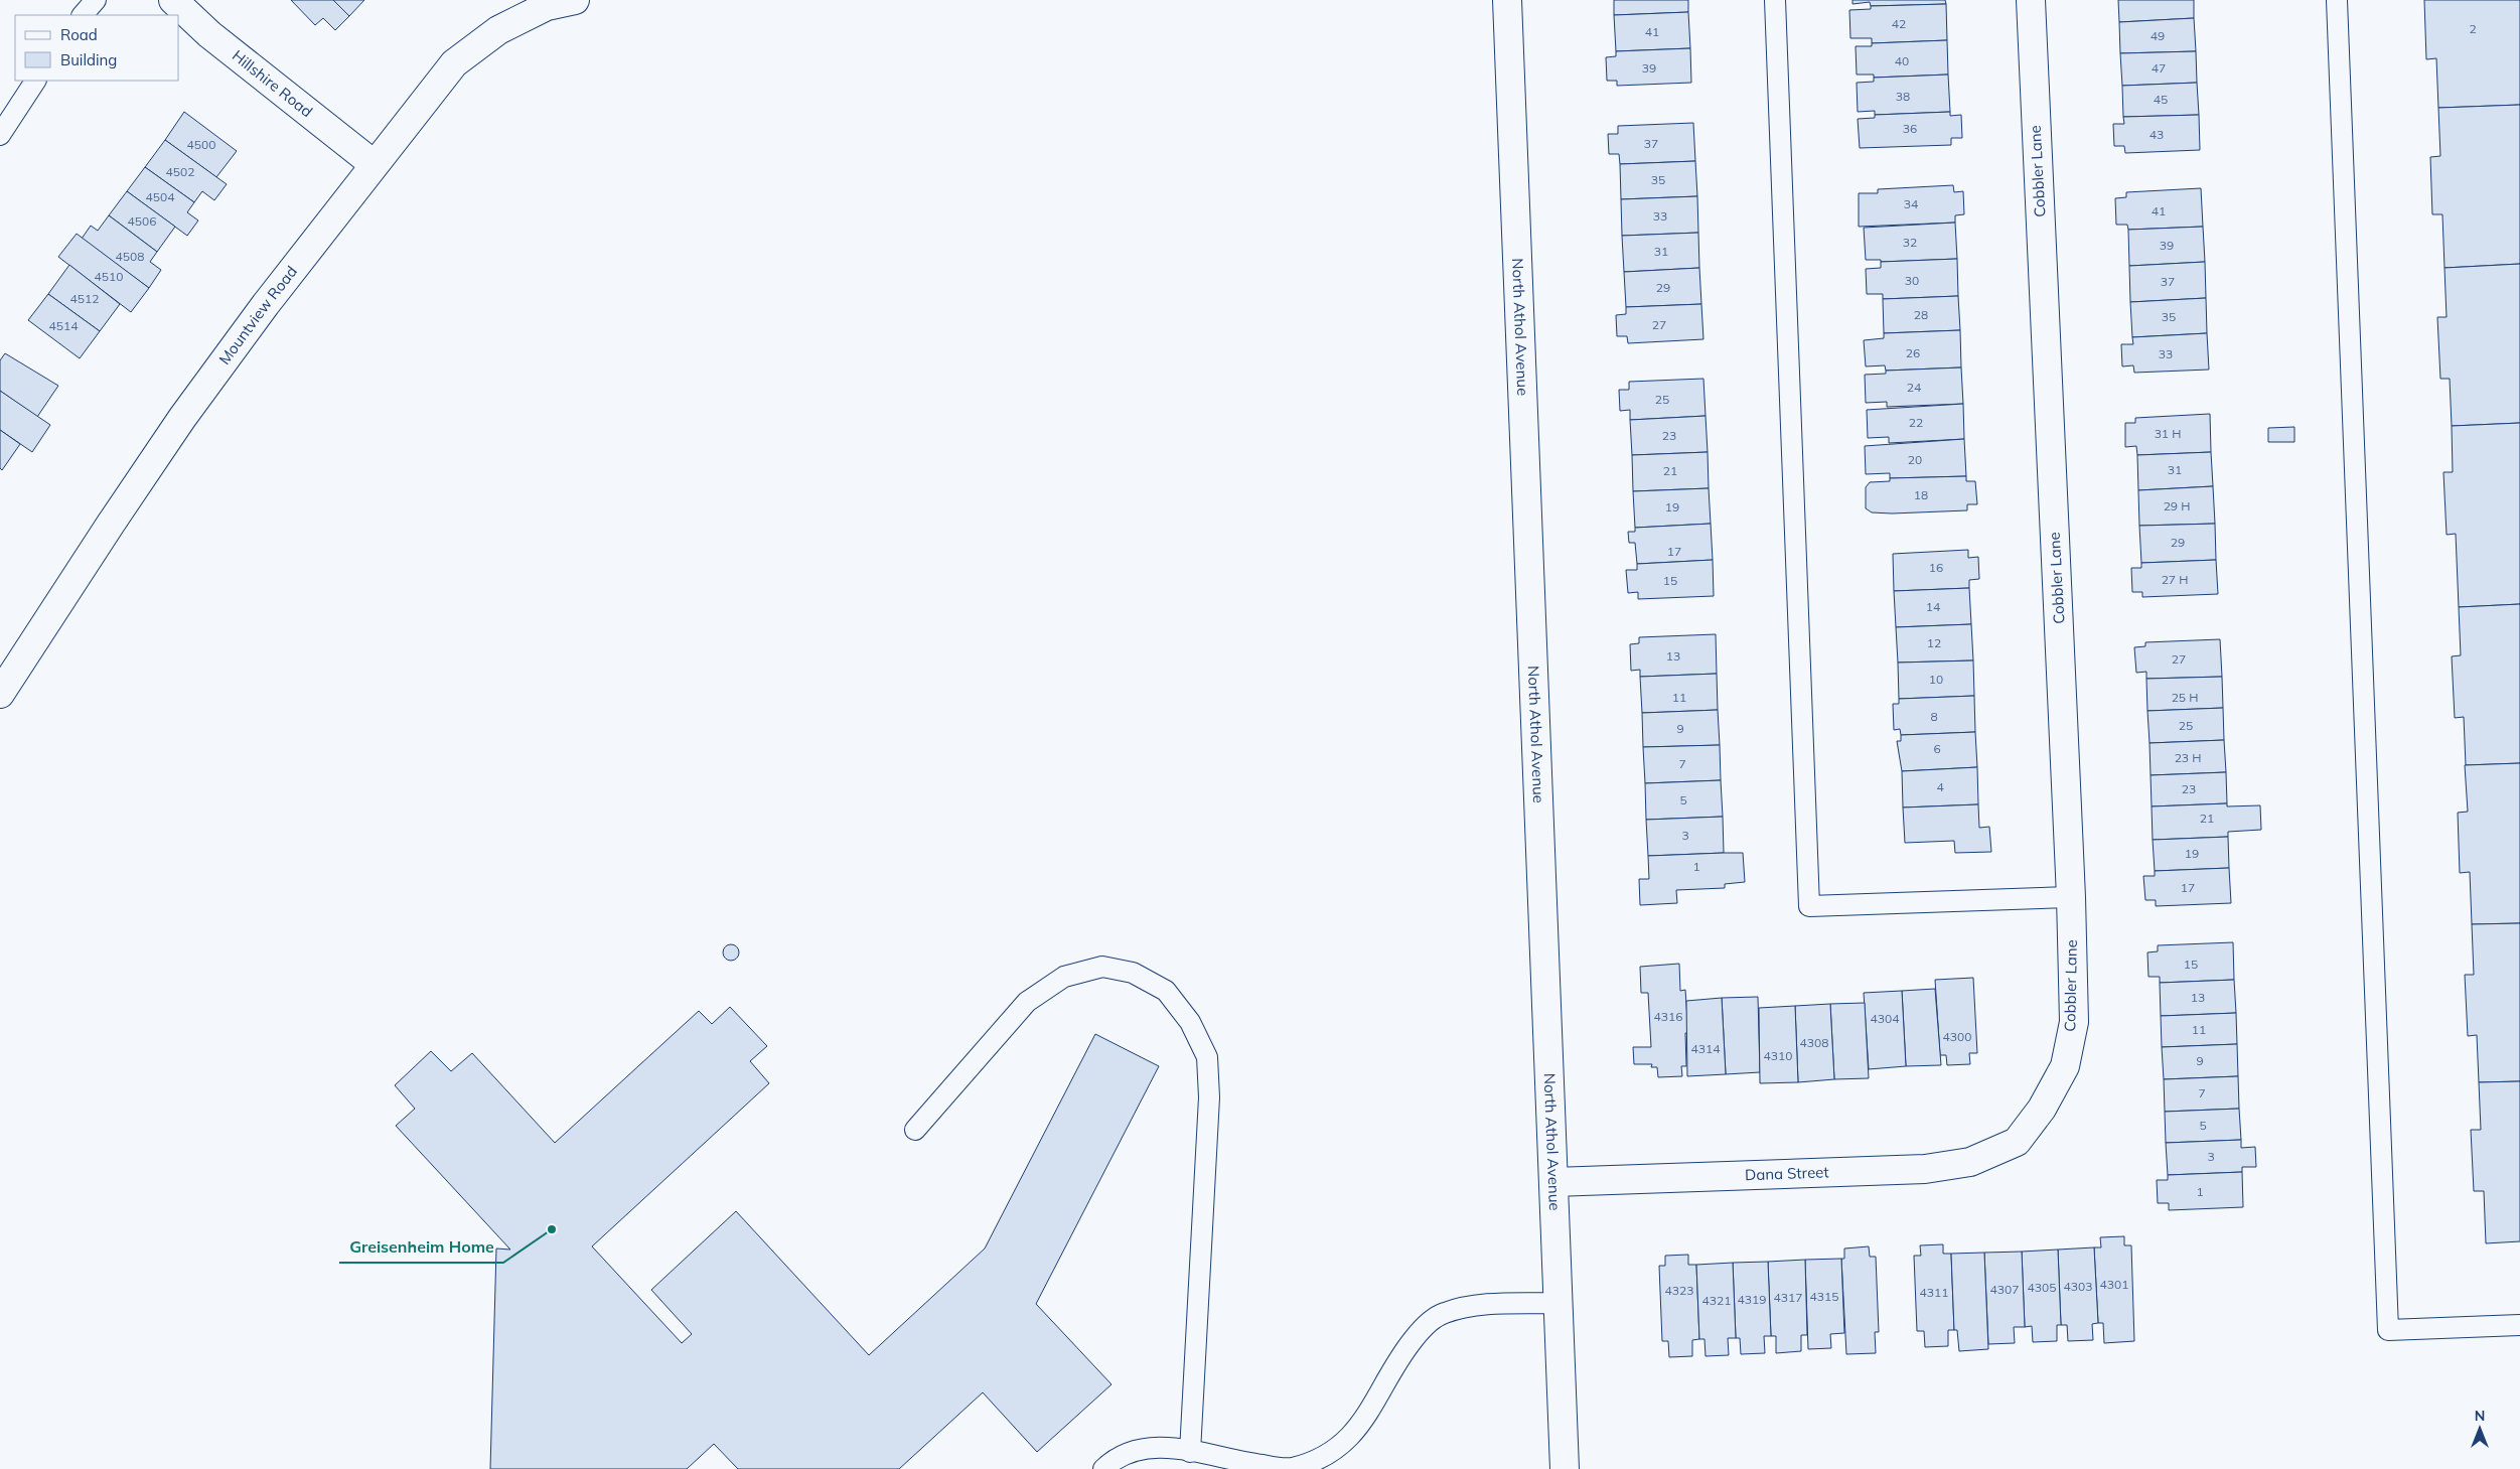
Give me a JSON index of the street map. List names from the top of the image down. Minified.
{"streets":{"street":["Hillshire Road","Cobbler Lane","Mountview Road","North Athol Avenue","Dana Street"]},"crossings":[["Hillshire Road","Mountview Road"],["Cobbler Lane","Dana Street"],["North Athol Avenue","Dana Street"]],"places":["Greisenheim Home"],"house_numbers":["42","2","41","49","40","39","47","38","45","36","43","37","4500","4502","35","4504","34","41","33","4506","32","39","31","4508","4510","30","37","29","4512","28","35","27","4514","26","33","24","25","22","31 H","23","20","31","21","18","29 H","19","29","17","16","27 H","15","14","12","13","27","10","11","25 H","8","25","9","6","23 H","7","4","23","5","21","3","19","1","17","15","13","4316","4304","11","4300","4308","4314","4310","9","7","5","3","1","4301","4303","4305","4307","4323","4311","4315","4317","4319","4321"],"legend":["Road","Building"],"north":"top"}
